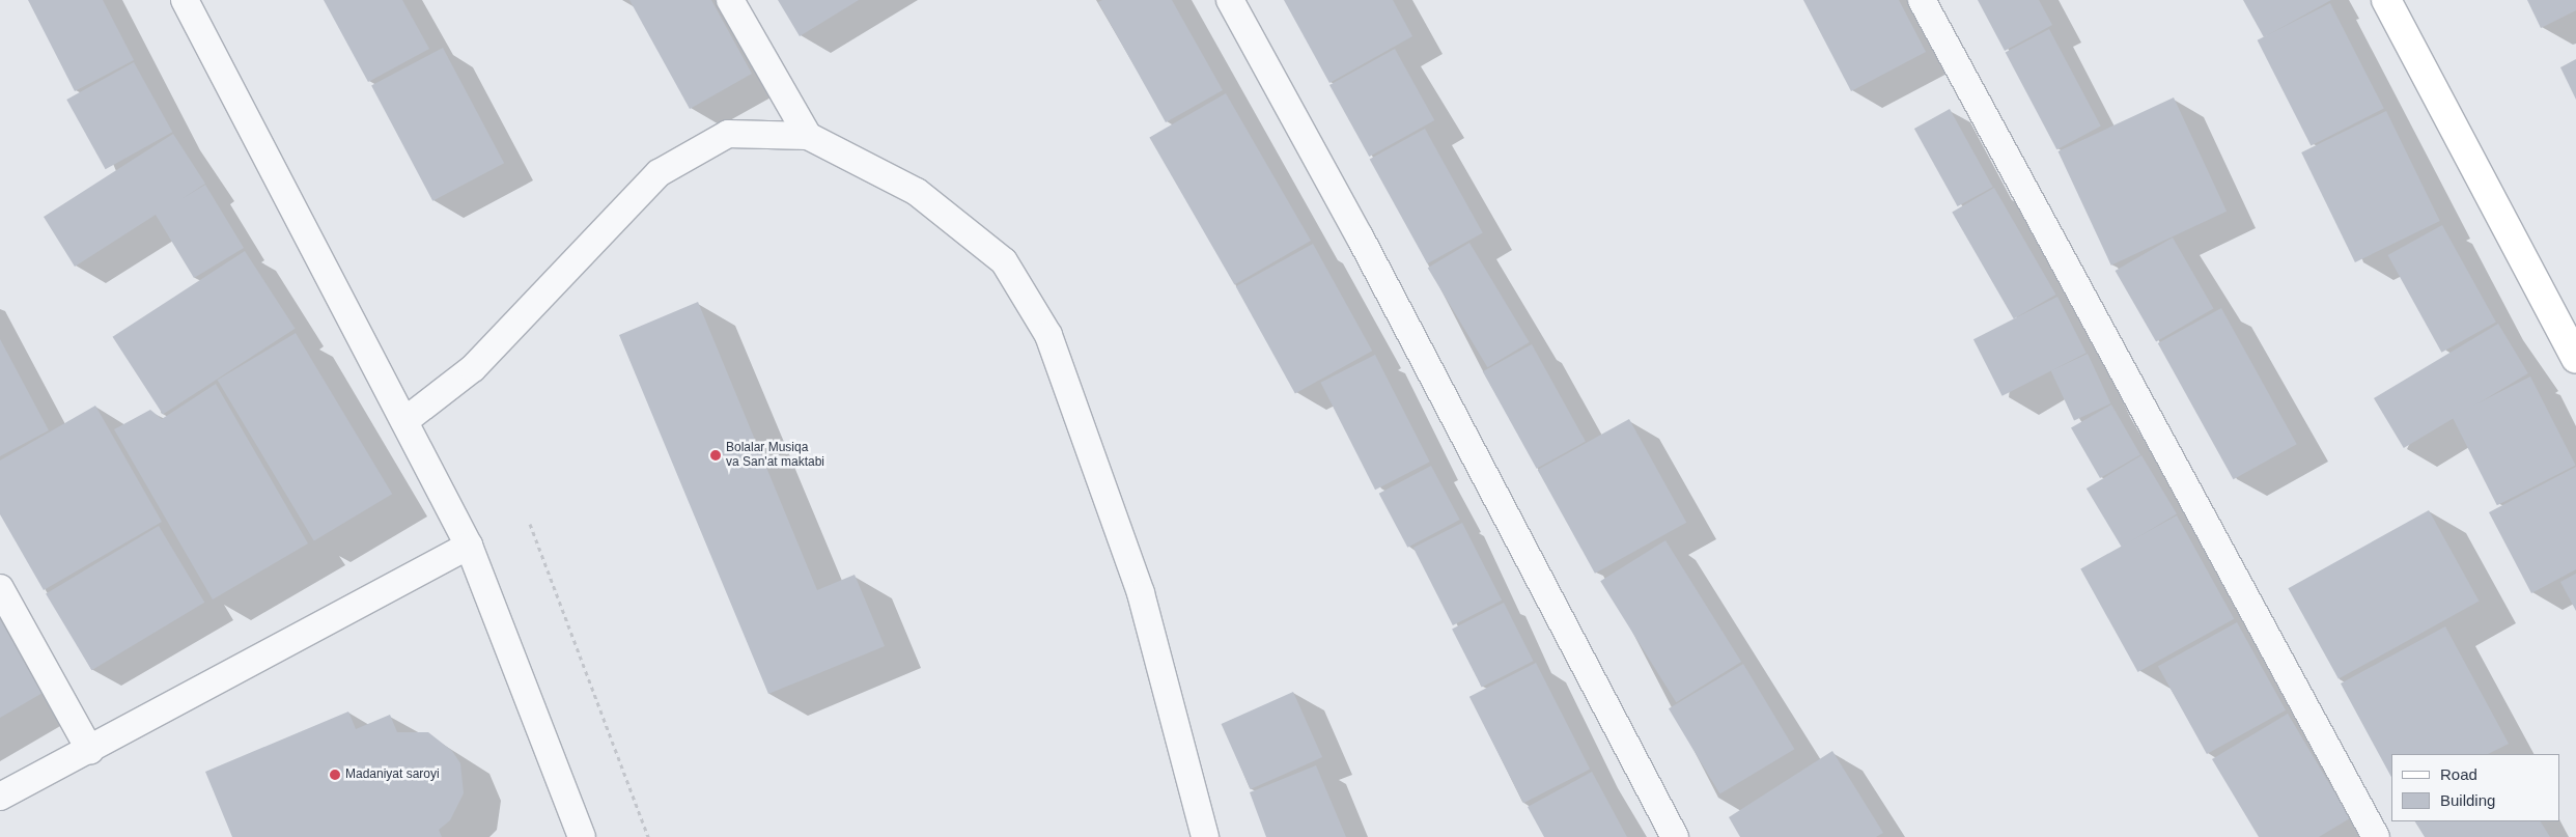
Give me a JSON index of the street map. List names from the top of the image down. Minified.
{"places":["Bolalar Musiqa va San'at maktabi","Madaniyat saroyi"],"legend":["Road","Building"]}
